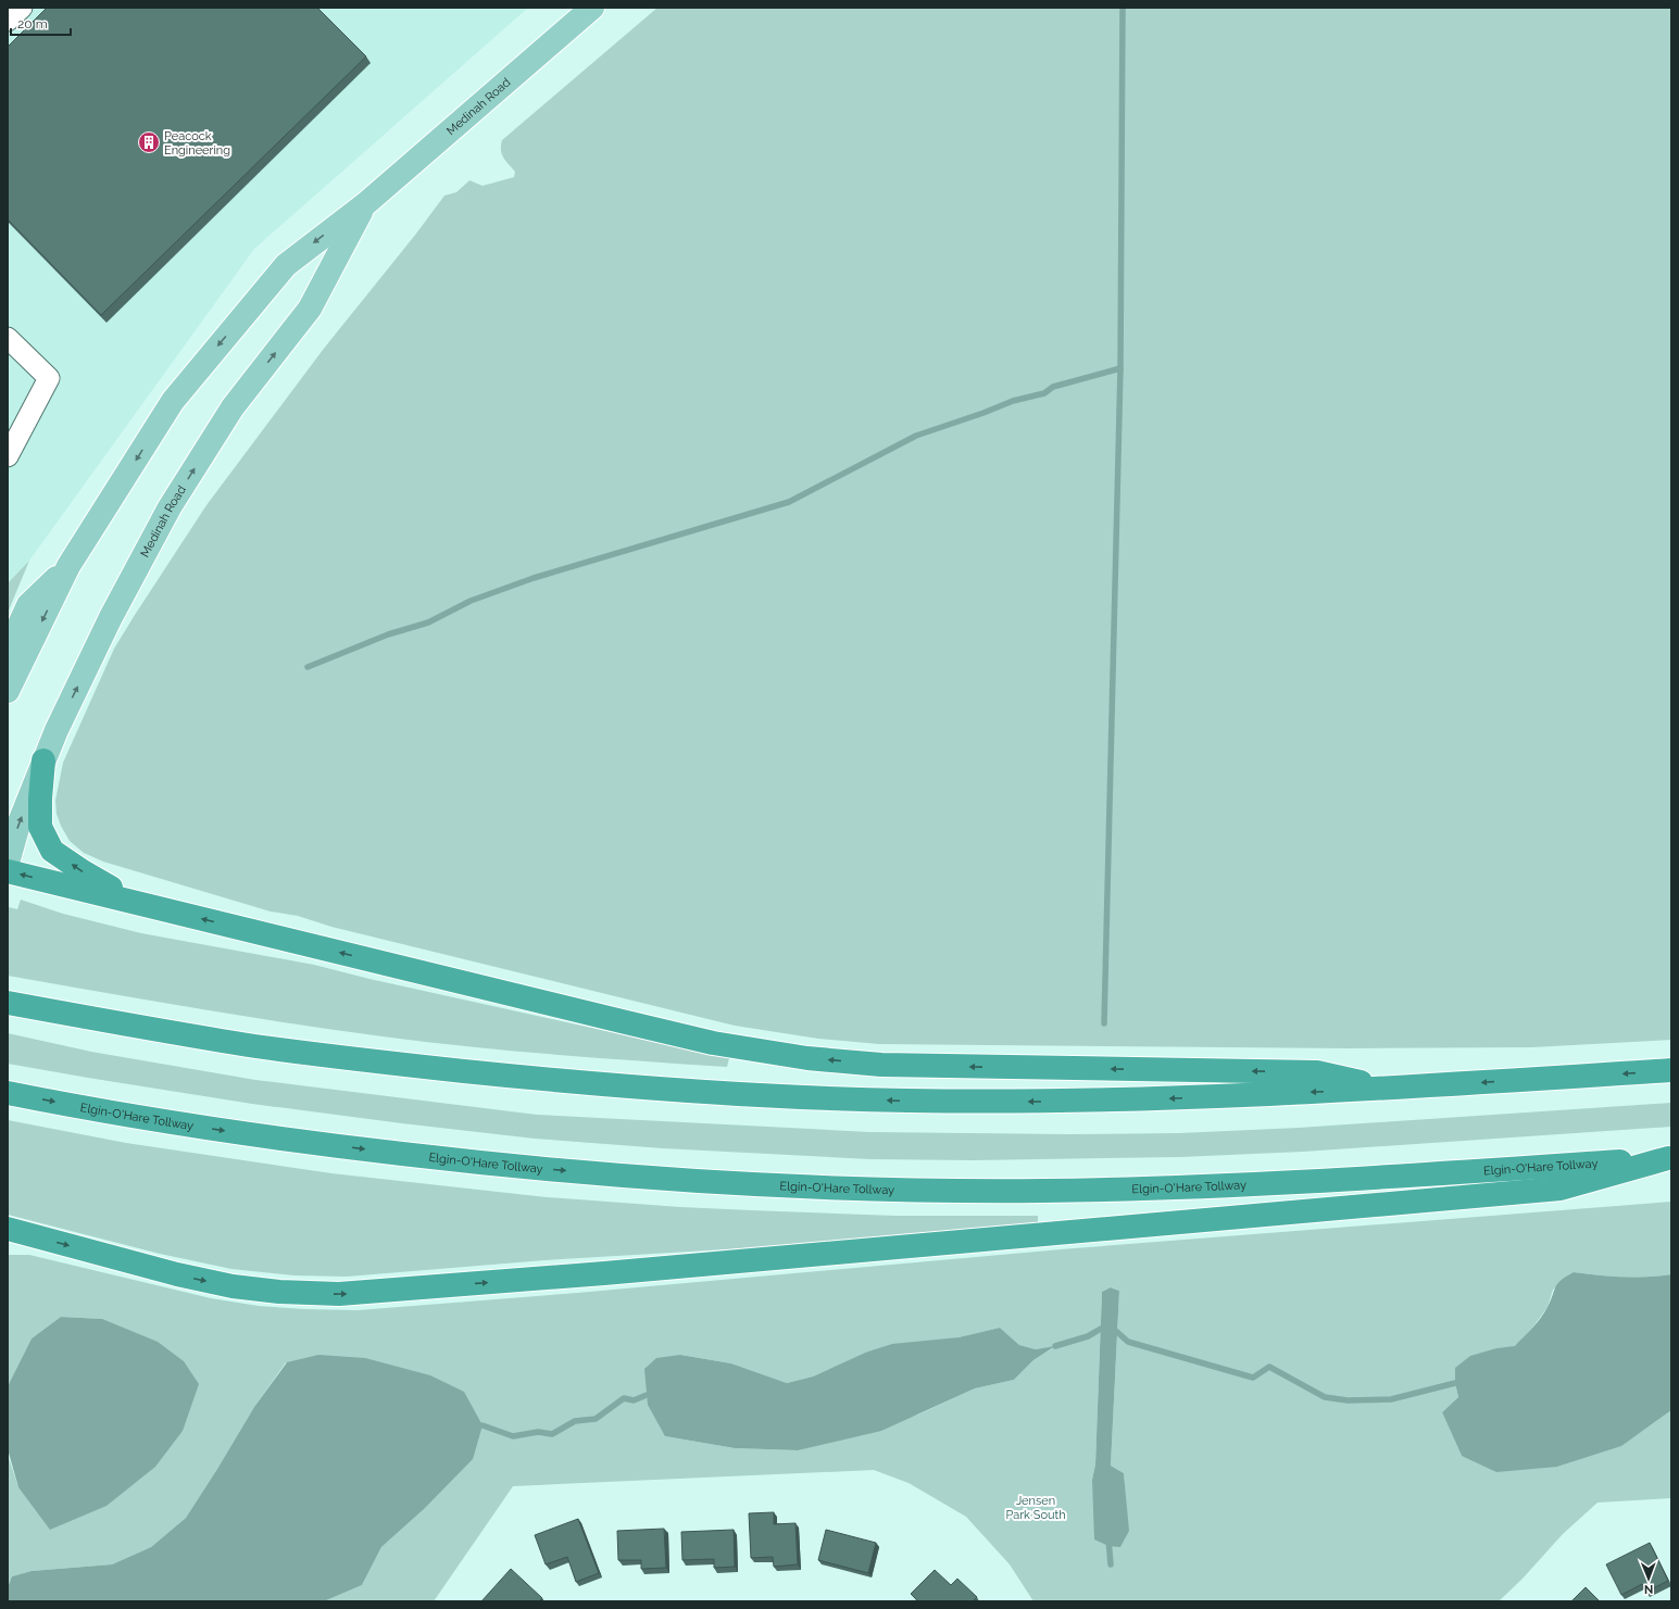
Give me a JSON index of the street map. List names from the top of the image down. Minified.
{"streets":{"highway":["Elgin-O'Hare Tollway"],"main road":["Medinah Road"]},"parks":["Jensen Park South"],"places":{"building":["Peacock Engineering"]},"scale_bar":"20 m","north":"bottom"}
